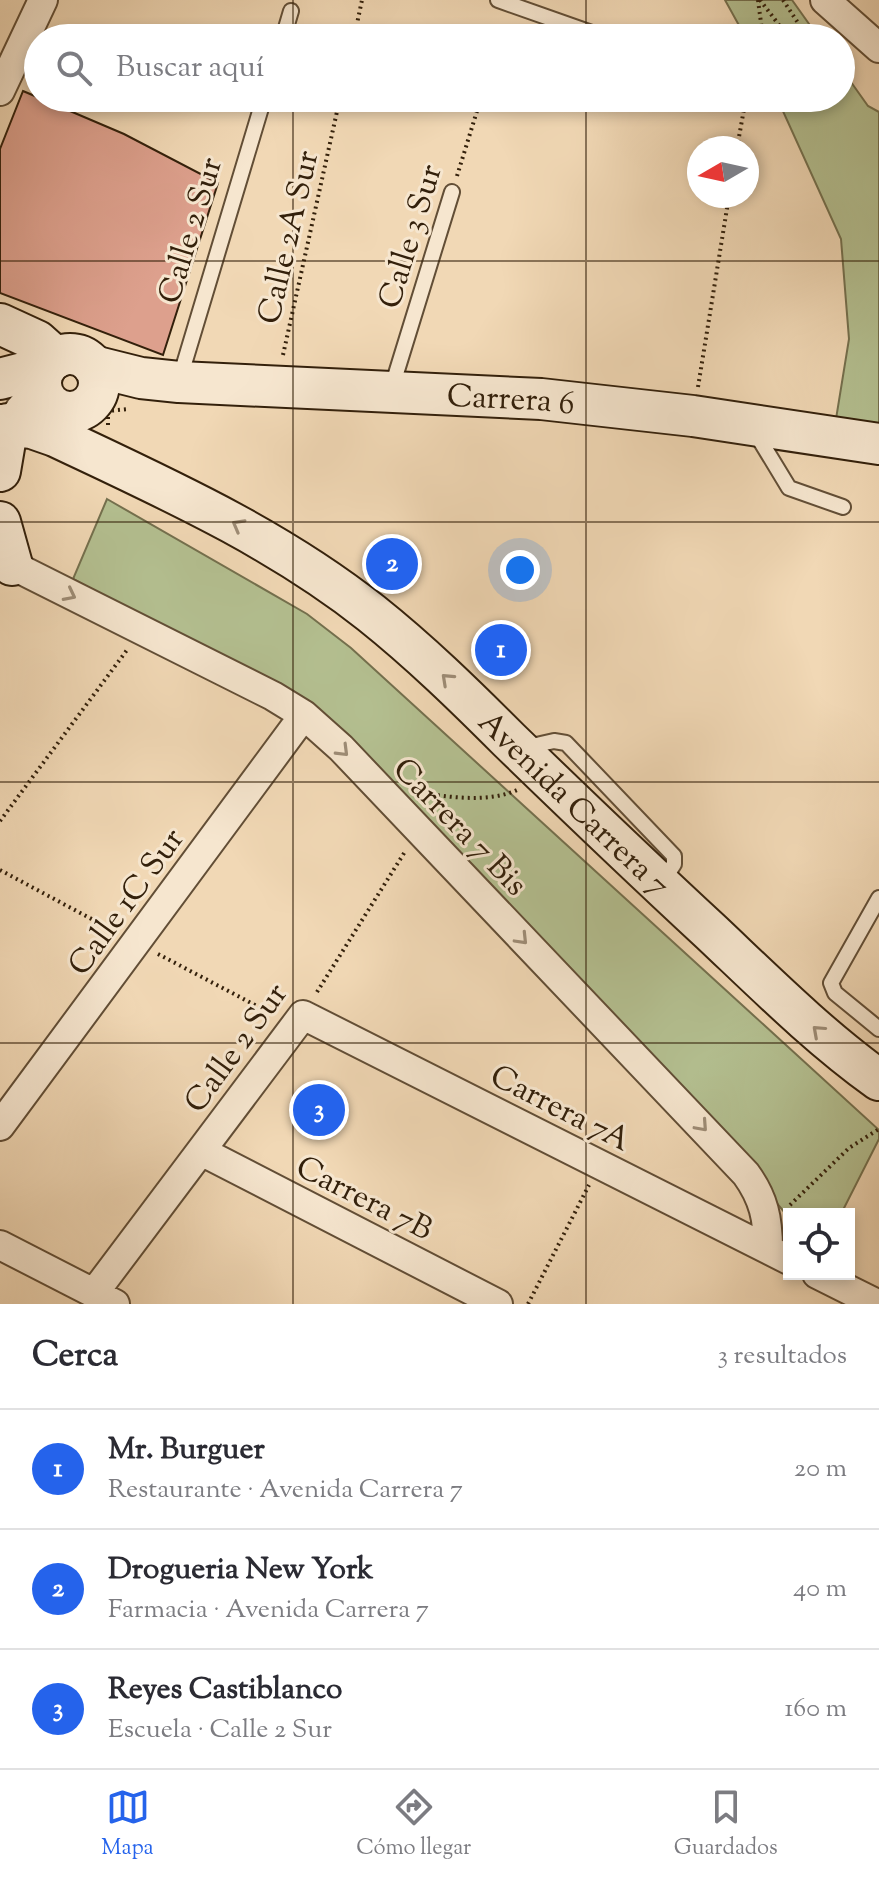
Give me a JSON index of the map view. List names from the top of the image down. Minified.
{"streets":{"main road":["Carrera 6","Avenida Carrera 7"],"street":["Calle 2 Sur","Carrera 7 Bis","Calle 1C Sur","Carrera 7A","Carrera 7B"],"lane":["Calle 3 Sur"],"path":["Calle 2A Sur"]},"crossings":[["Calle 2 Sur","Carrera 6"],["Calle 2 Sur","Carrera 7 Bis"],["Calle 2 Sur","Carrera 7A"],["Calle 2 Sur","Carrera 7B"],["Calle 3 Sur","Carrera 6"],["Calle 2A Sur","Carrera 6"],["Carrera 6","Avenida Carrera 7"],["Carrera 7 Bis","Calle 1C Sur"],["Carrera 7 Bis","Carrera 7A"]],"one_way":["Avenida Carrera 7","Carrera 7 Bis"],"north":"left","page":{"search":"Buscar aquí","pins":["2","1","3"],"heading":["Cerca","3 resultados"],"list":[{"mark":"1","name":"Mr. Burguer","note":"Restaurante · Avenida Carrera 7","value":"20 m"},{"mark":"2","name":"Drogueria New York","note":"Farmacia · Avenida Carrera 7","value":"40 m"},{"mark":"3","name":"Reyes Castiblanco","note":"Escuela · Calle 2 Sur","value":"160 m"}],"nav":["Mapa","Cómo llegar","Guardados"]}}
